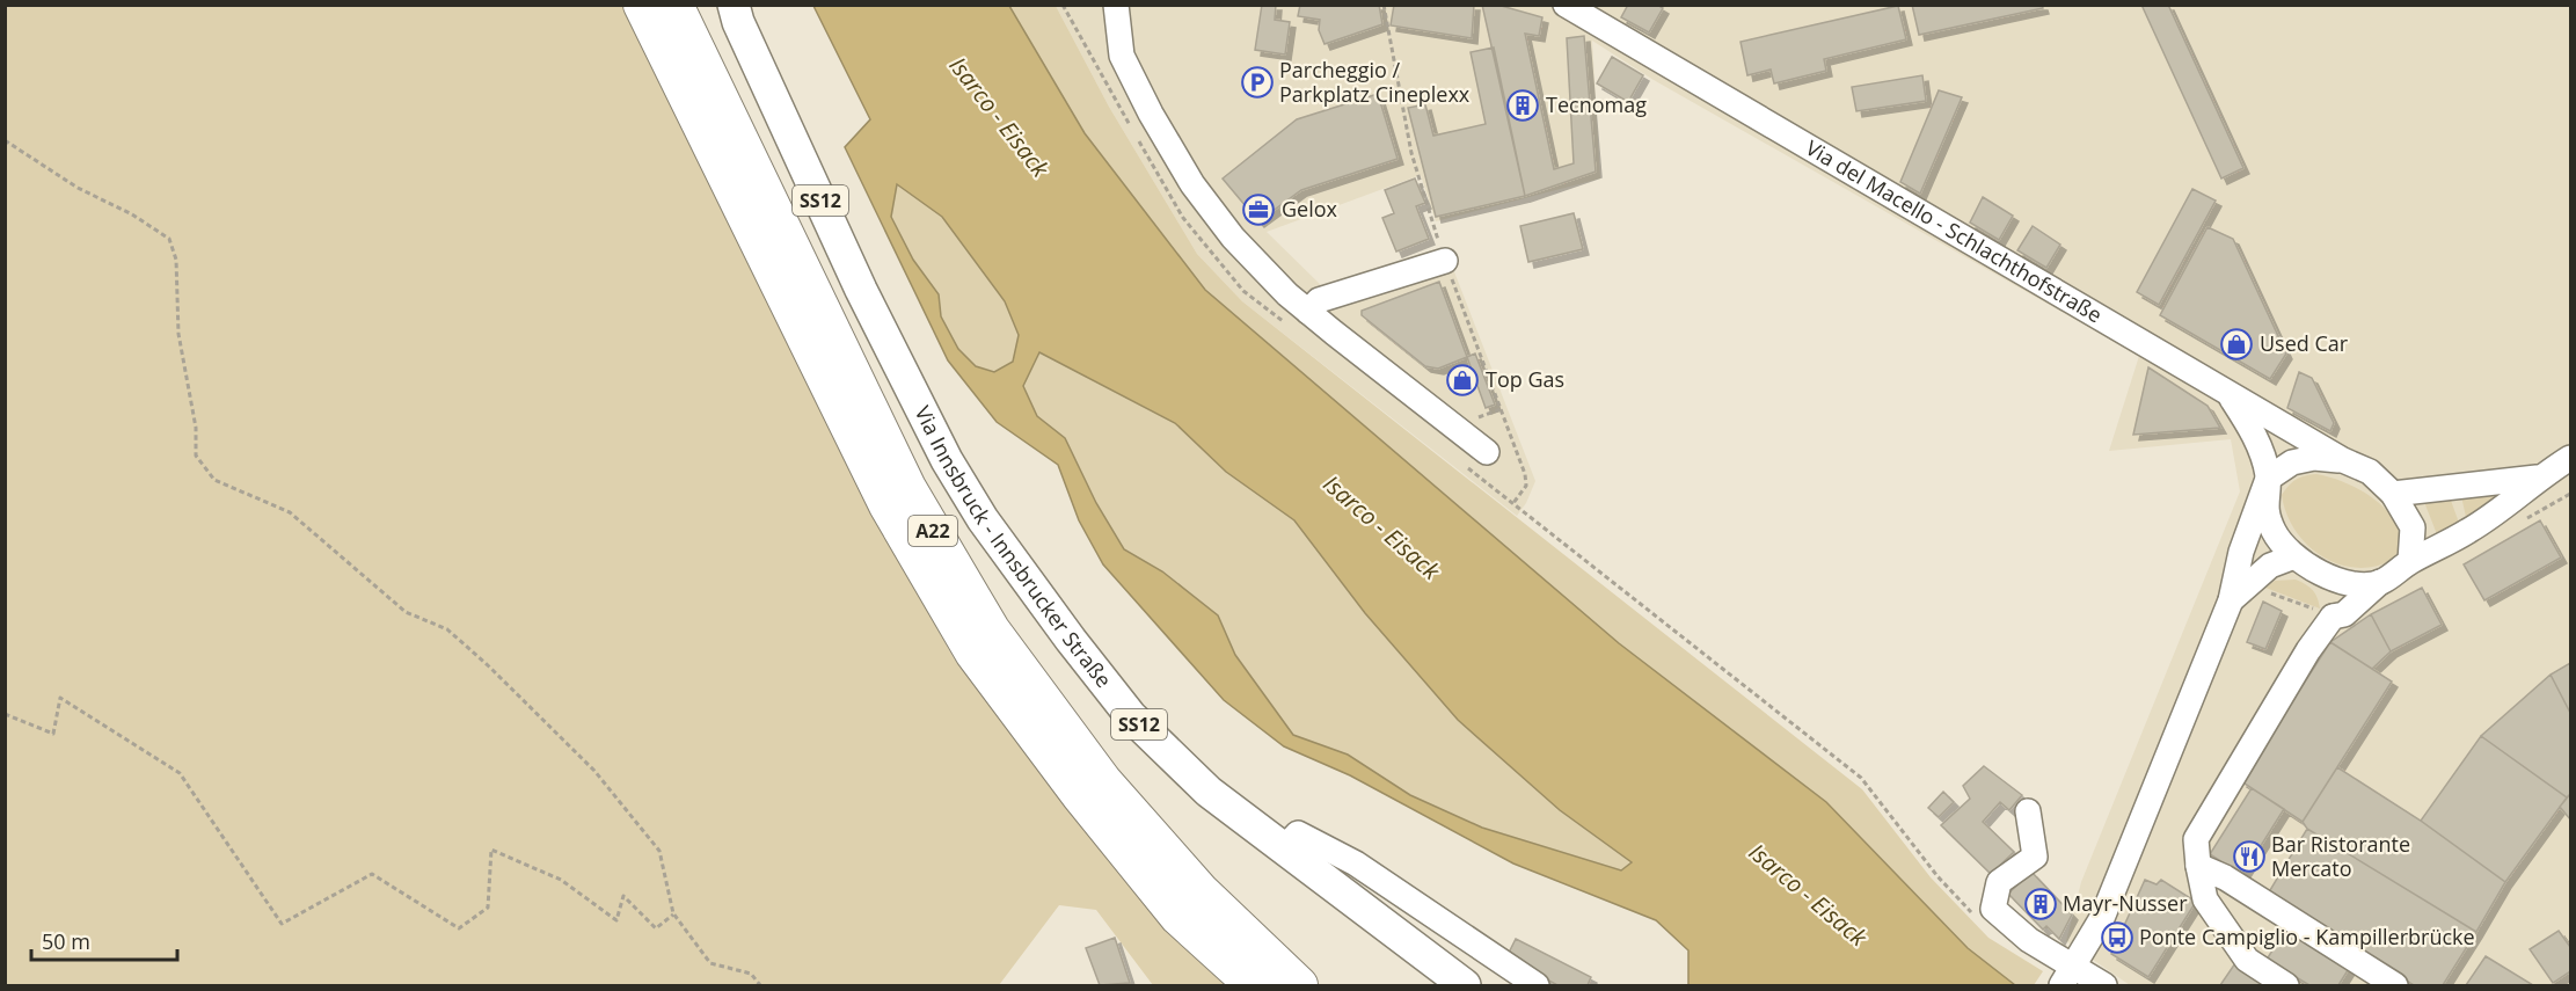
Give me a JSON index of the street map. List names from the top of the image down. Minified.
{"streets":{"highway":["A22"],"main road":["SS12","Via Innsbruck - Innsbrucker Straße"],"street":["Via del Macello - Schlachthofstraße"]},"water":["Isarco - Eisack"],"places":{"parking":["Parcheggio / Parkplatz Cineplexx"],"building":["Tecnomag","Mayr-Nusser"],"office":["Gelox"],"shop":["Used Car","Top Gas"],"restaurant":["Bar Ristorante Mercato"],"bus stop":["Ponte Campiglio - Kampillerbrücke"]},"scale_bar":"50 m"}
